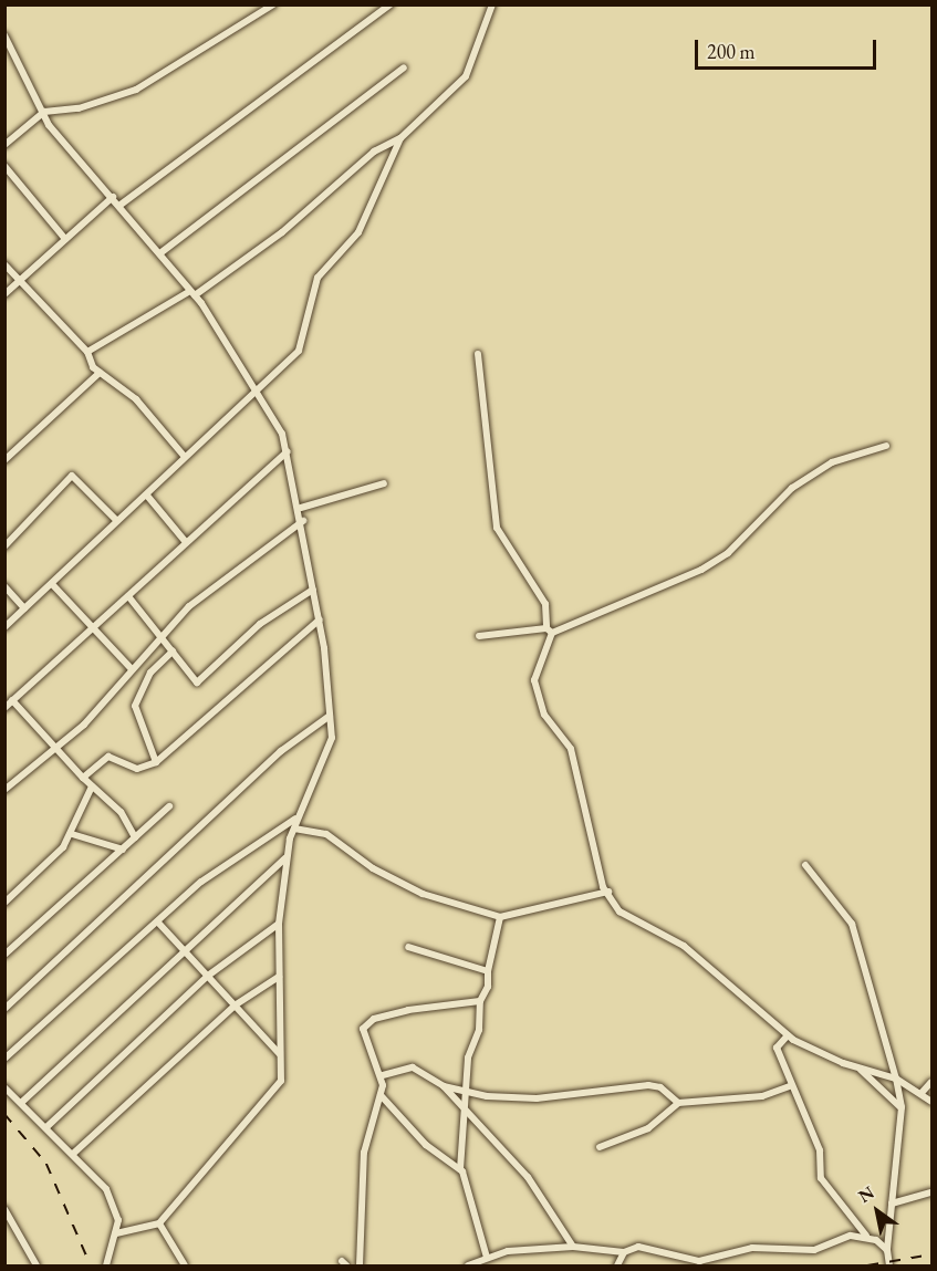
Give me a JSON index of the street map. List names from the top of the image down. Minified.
{"scale_bar":"200 m","north":"top left"}
